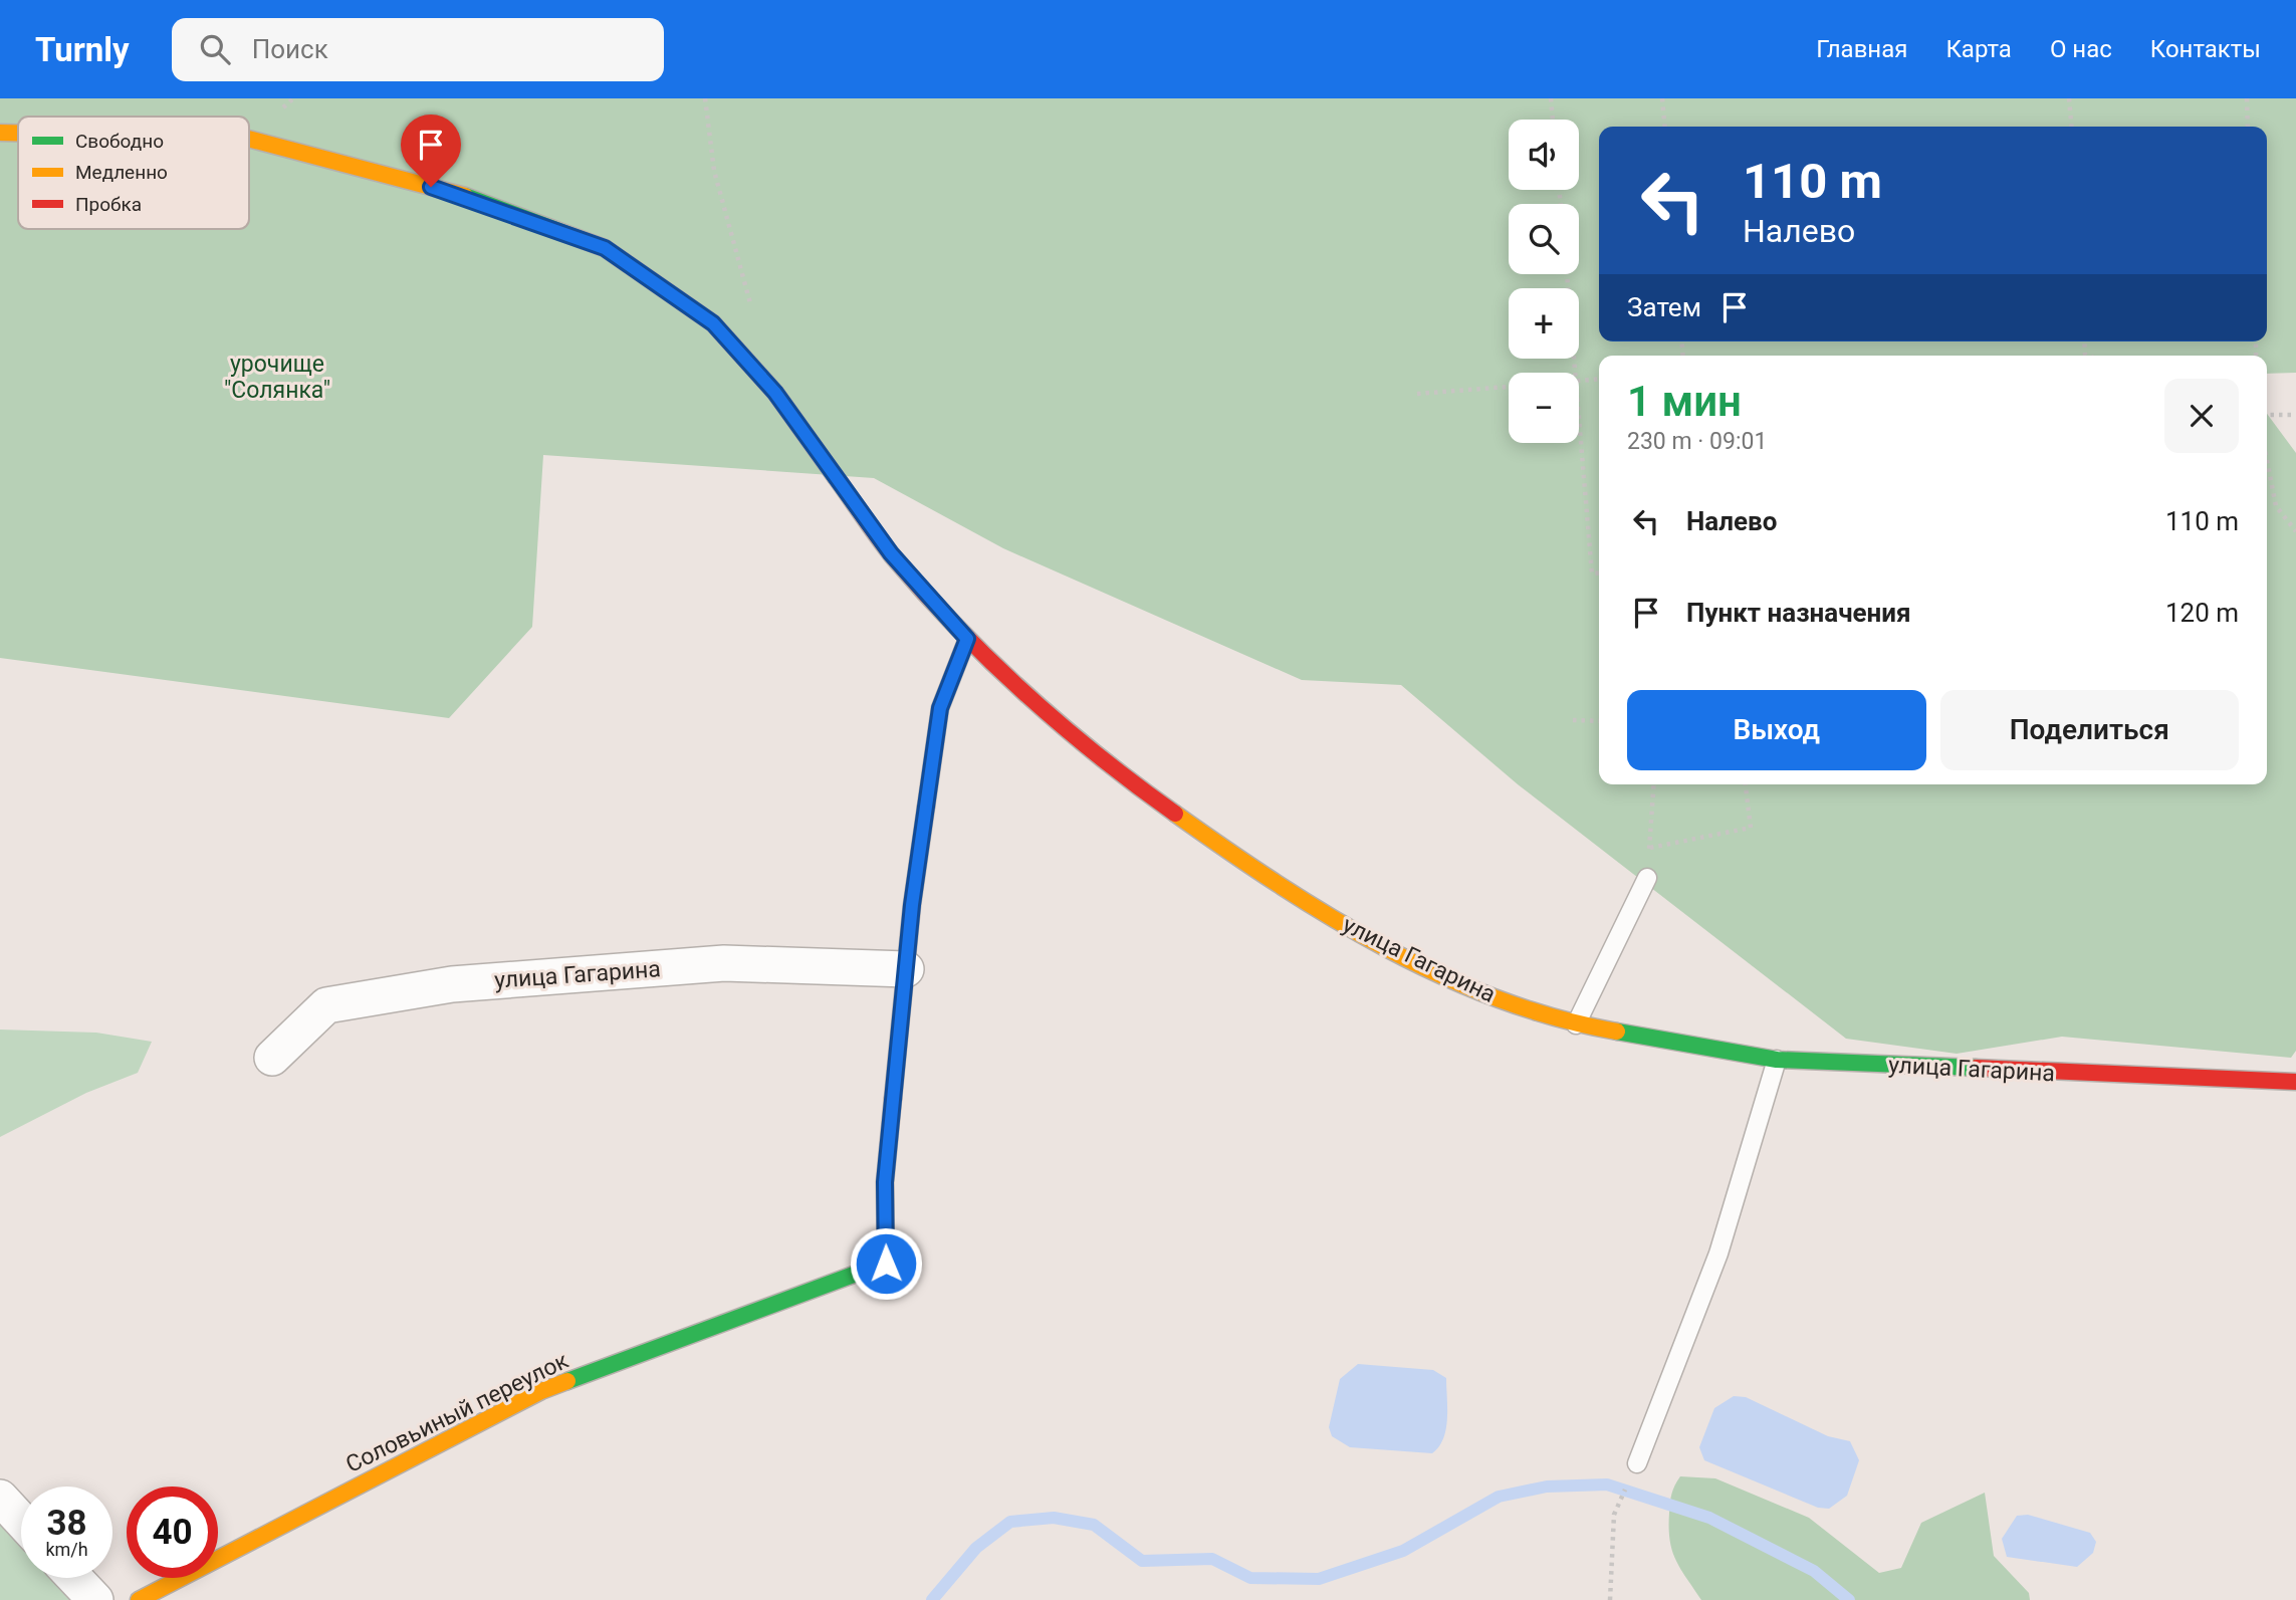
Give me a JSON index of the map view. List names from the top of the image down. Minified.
{"streets":{"street":["улица Гагарина","Соловьиный переулок"]},"crossings":[["улица Гагарина","Соловьиный переулок"]],"parks":["урочище \"Солянка\""],"legend":["Свободно","Медленно","Пробка"],"page":{"header":"Turnly","search":"Поиск","nav":["Главная","Карта","О нас","Контакты"],"map_buttons":["+","−"],"turn":["110 m","Налево"],"then":"Затем","heading":["1 мин","230 m · 09:01"],"list":[{"name":"Налево","value":"110 m"},{"name":"Пункт назначения","value":"120 m"}],"buttons":["Выход","Поделиться"],"speed":"38 km/h","limit":"40"}}
